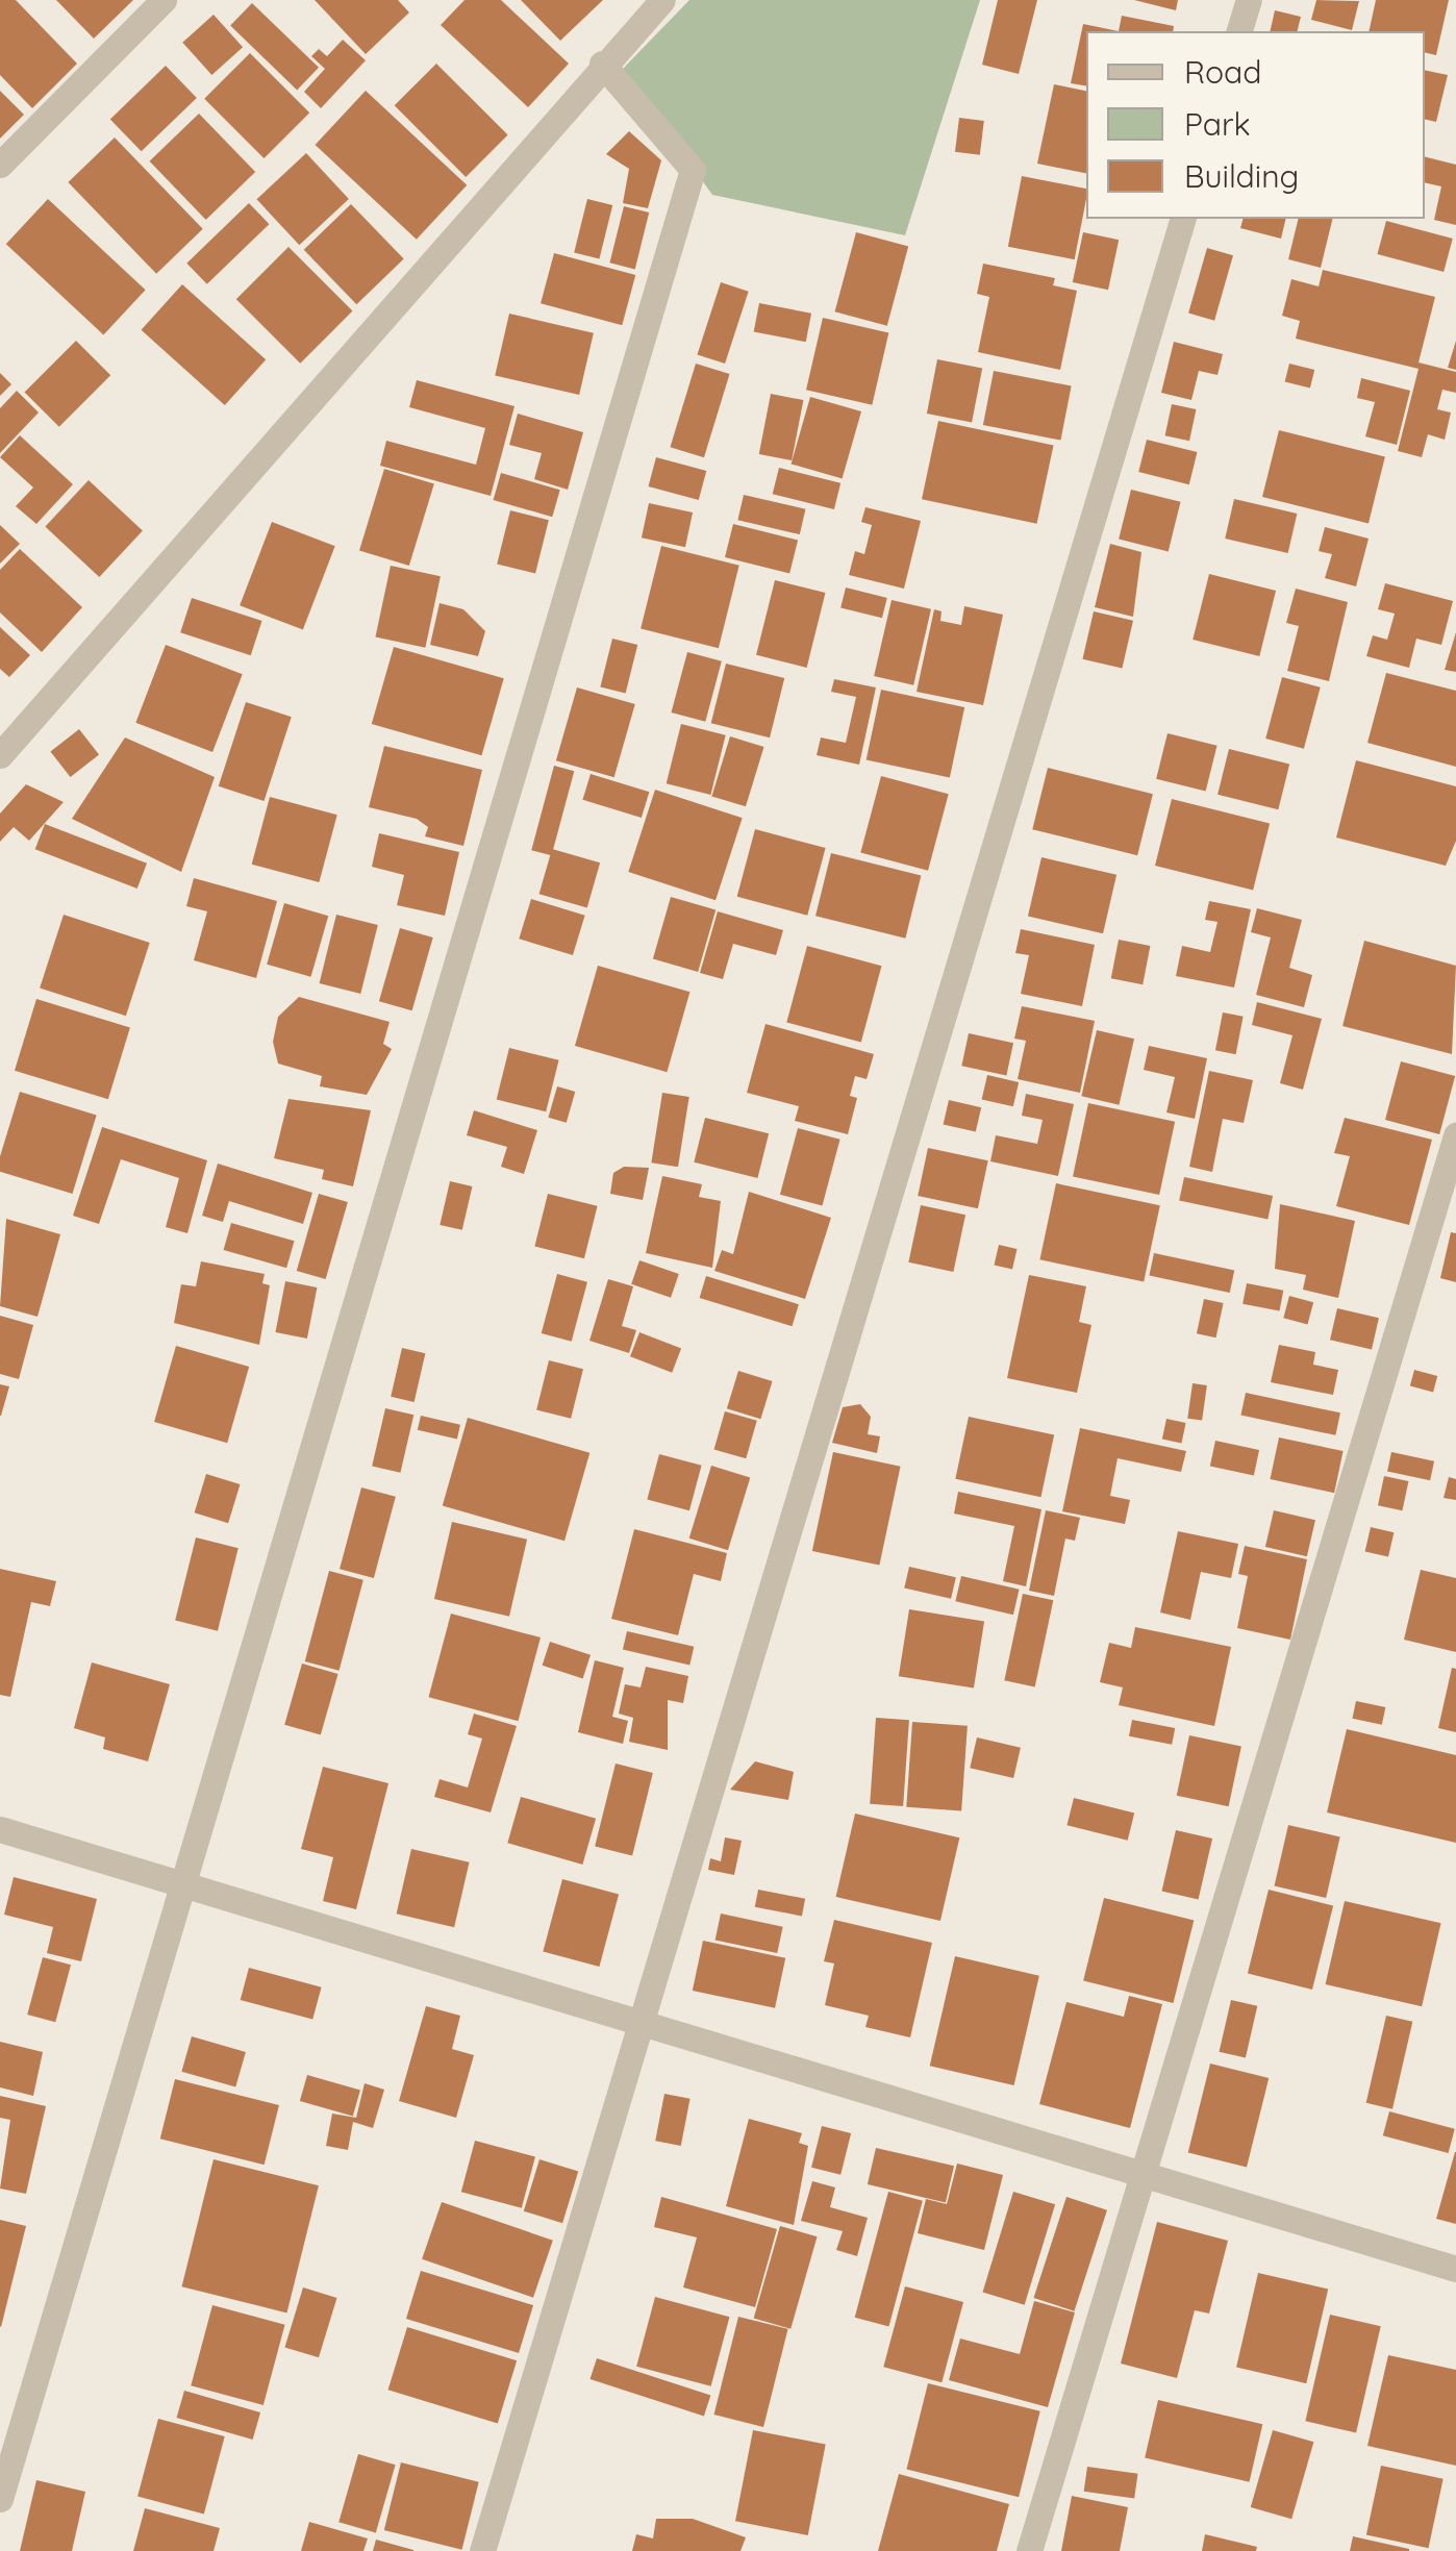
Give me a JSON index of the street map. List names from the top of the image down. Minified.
{"legend":["Road","Park","Building"]}
